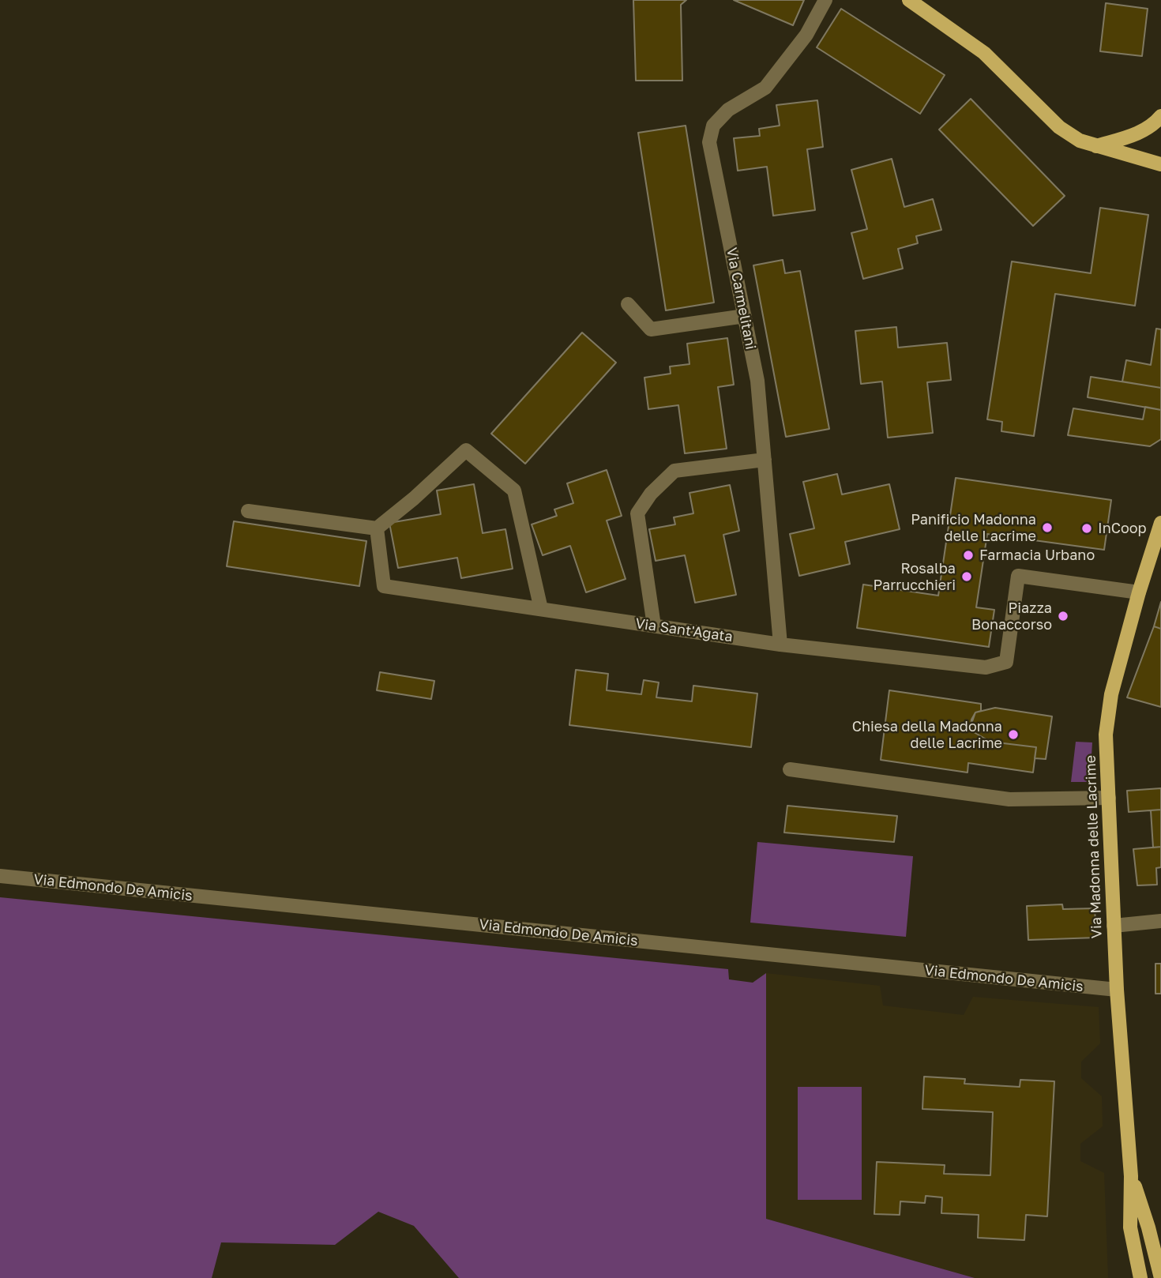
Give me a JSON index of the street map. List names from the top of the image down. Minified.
{"streets":{"main road":["Via Madonna delle Lacrime"],"street":["Via Carmelitani","Via Sant'Agata","Via Edmondo De Amicis"]},"crossings":[["Via Carmelitani","Via Sant'Agata"],["Via Sant'Agata","Via Madonna delle Lacrime"],["Via Madonna delle Lacrime","Via Edmondo De Amicis"]],"places":["Panificio Madonna delle Lacrime","InCoop","Farmacia Urbano","Rosalba Parrucchieri","Piazza Bonaccorso","Chiesa della Madonna delle Lacrime"]}
